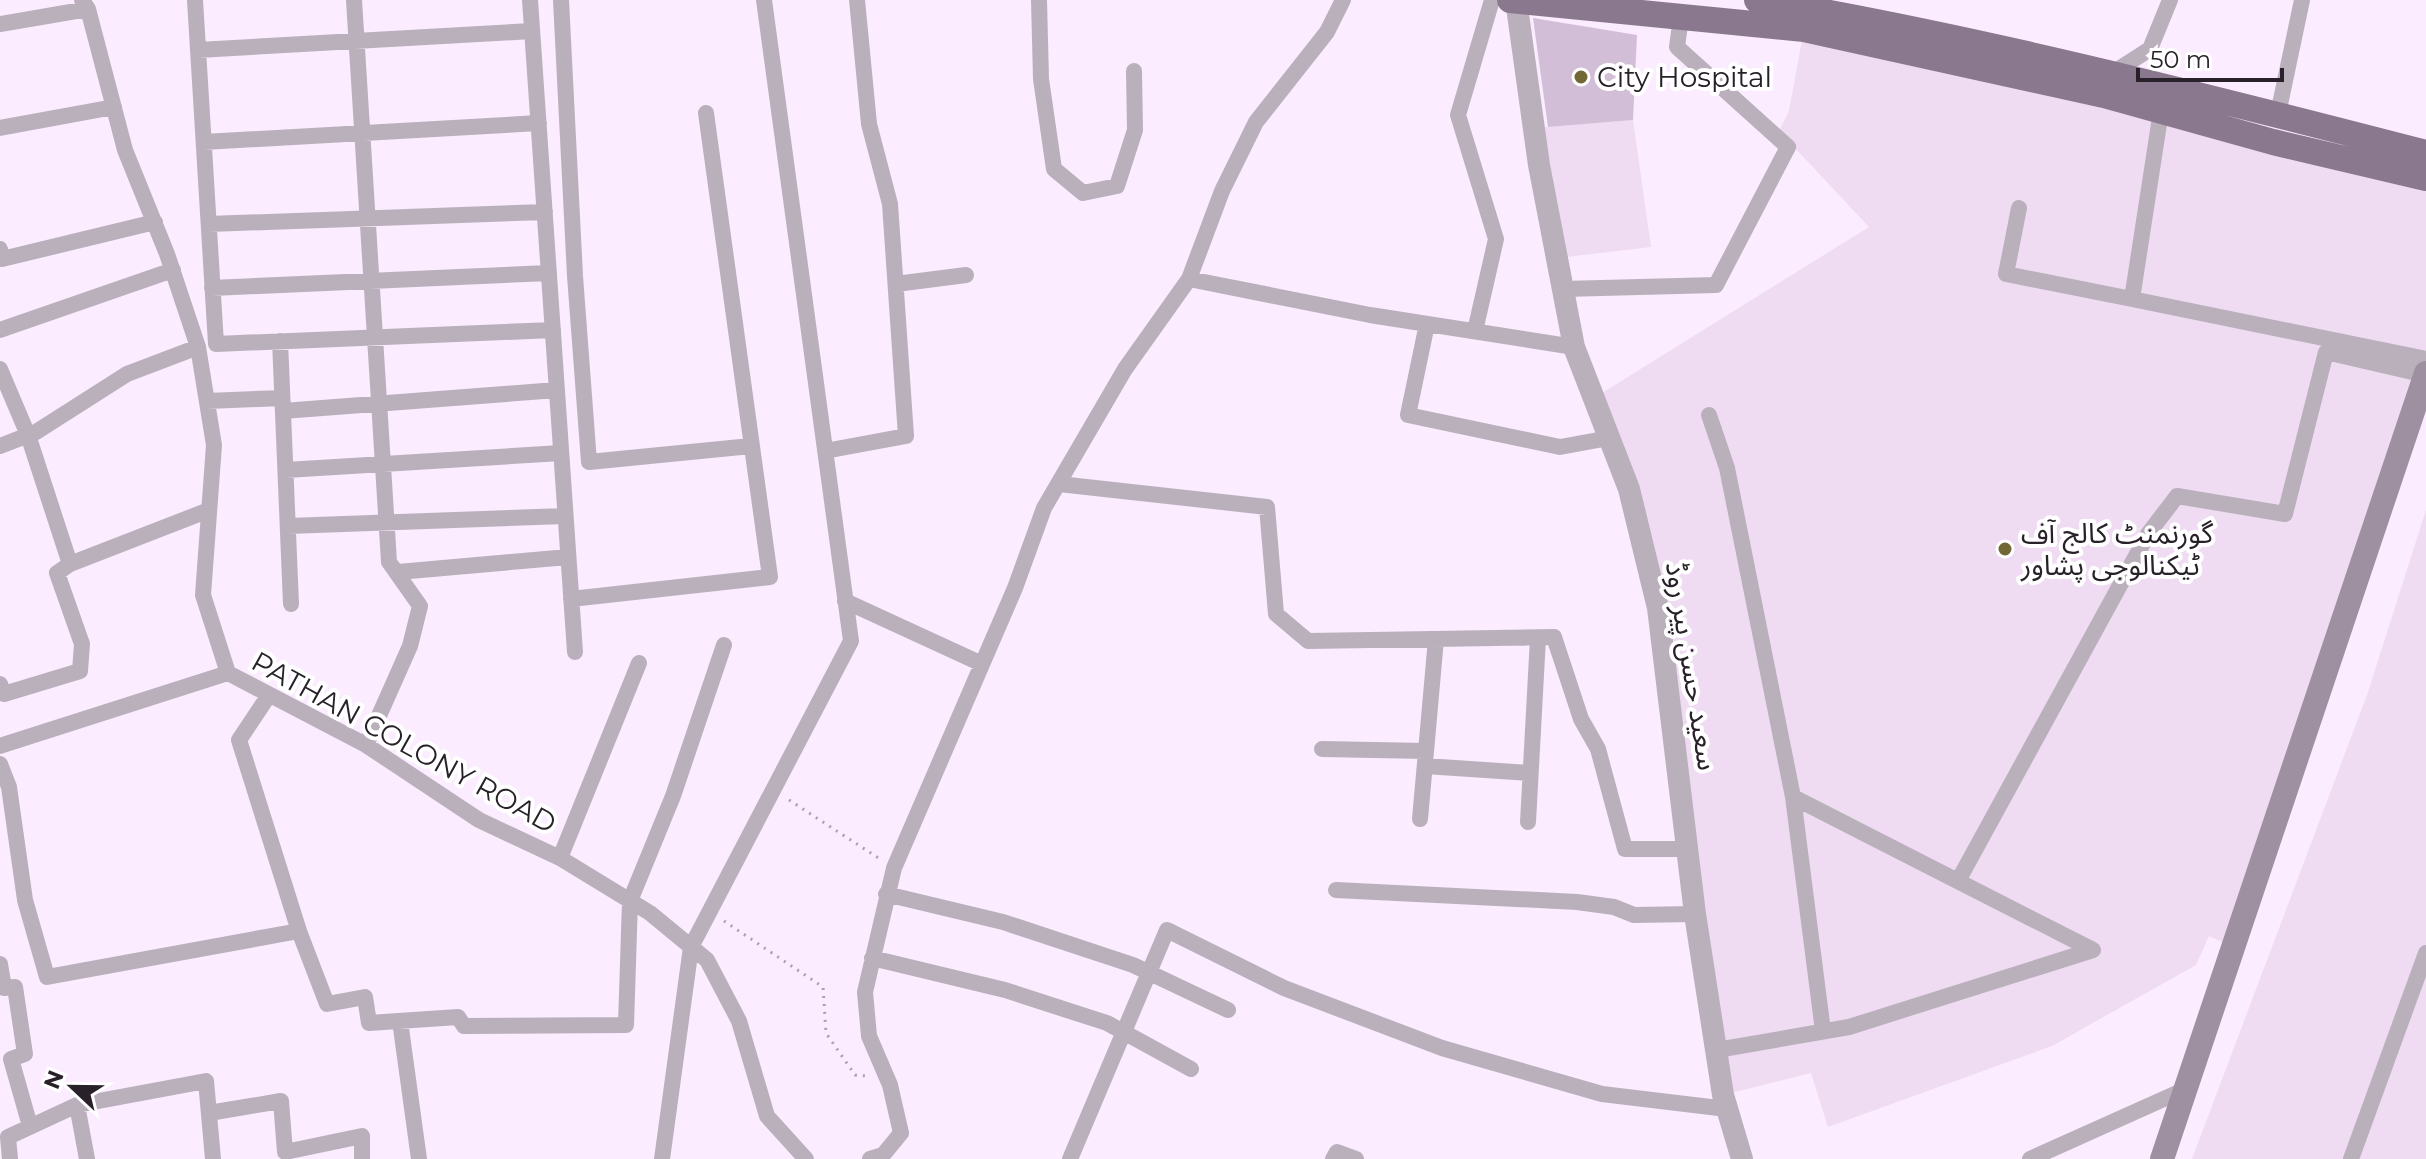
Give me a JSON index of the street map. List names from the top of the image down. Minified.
{"streets":{"street":["سعید حسن پیر روڈ","PATHAN COLONY ROAD"]},"places":["City Hospital","گورنمنٹ کالج آف ٹیکنالوجی پشاور"],"scale_bar":"50 m","north":"left"}
